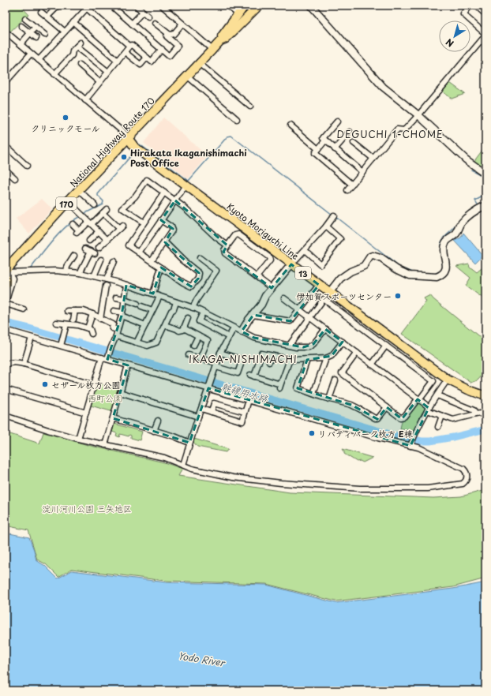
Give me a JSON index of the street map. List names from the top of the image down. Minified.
{"streets":{"main road":["National Highway Route 170","170","Kyoto Moriguchi Line","13"]},"crossings":[["National Highway Route 170","170"],["National Highway Route 170","Kyoto Moriguchi Line"]],"districts":["DEGUCHI 1-CHOME","IKAGA-NISHIMACHI"],"water":["幹線用水路","Yodo River"],"parks":["西町公園","淀川河川公園 三矢地区"],"places":["クリニックモール","Hirakata Ikaganishimachi Post Office","伊加賀スポーツセンター","セザール枚方公園","リバティパーク枚方 E棟"],"north":"bottom left"}
